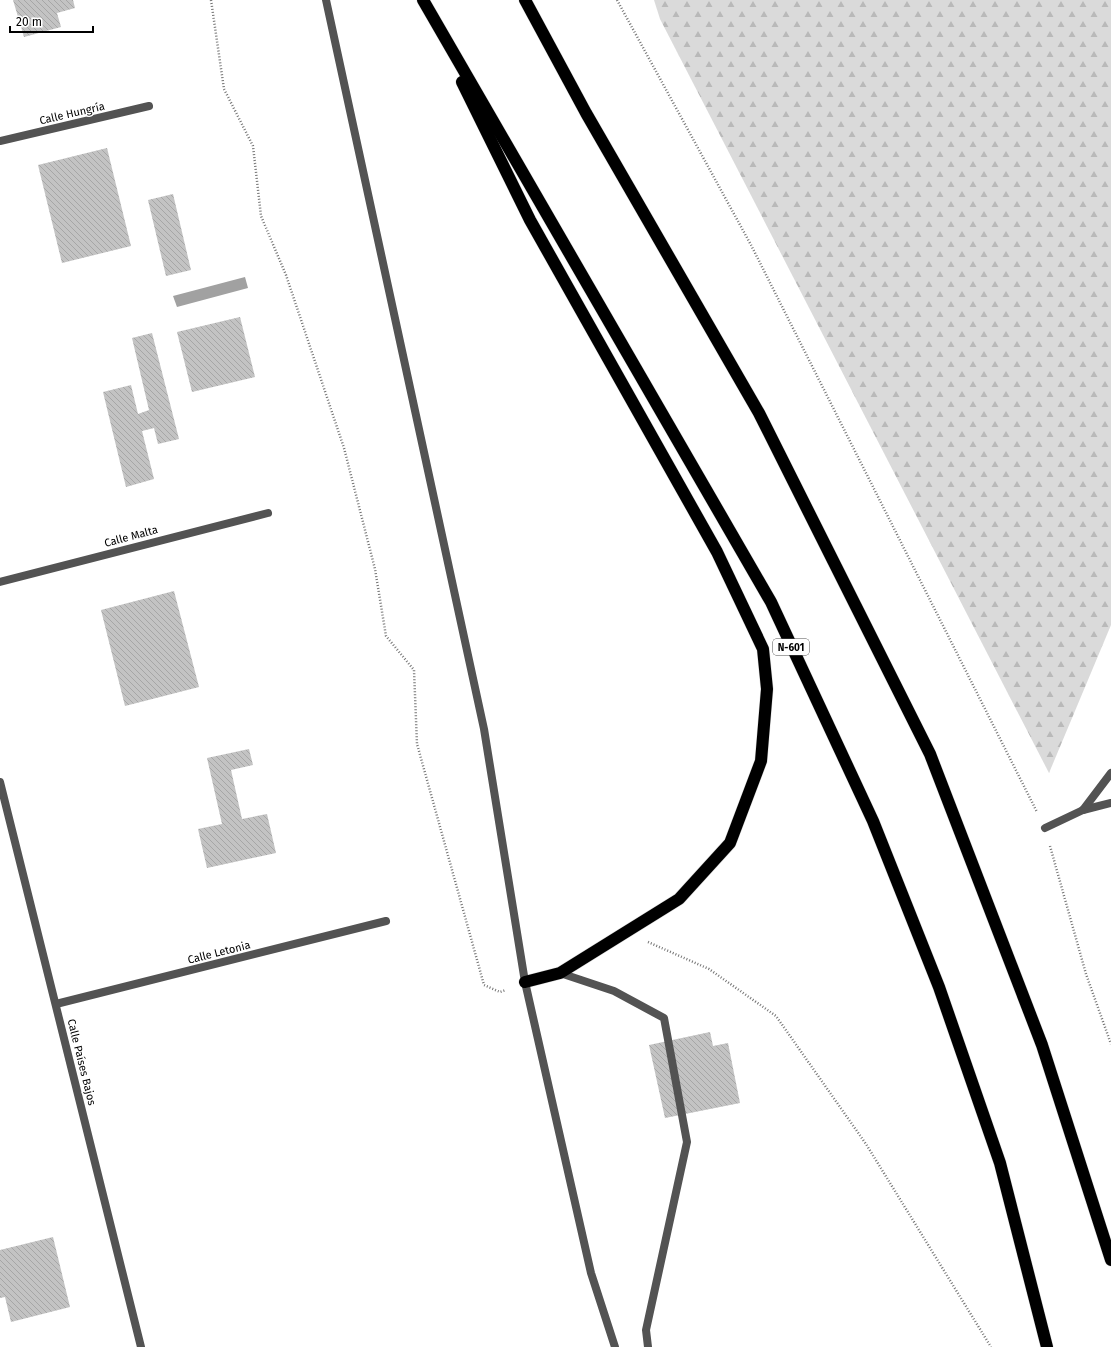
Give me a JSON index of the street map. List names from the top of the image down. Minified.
{"streets":{"highway":["N-601"],"street":["Calle Hungría","Calle Malta","Calle Letonia","Calle Países Bajos"]},"crossings":[["Calle Letonia","Calle Países Bajos"]],"scale_bar":"20 m"}
